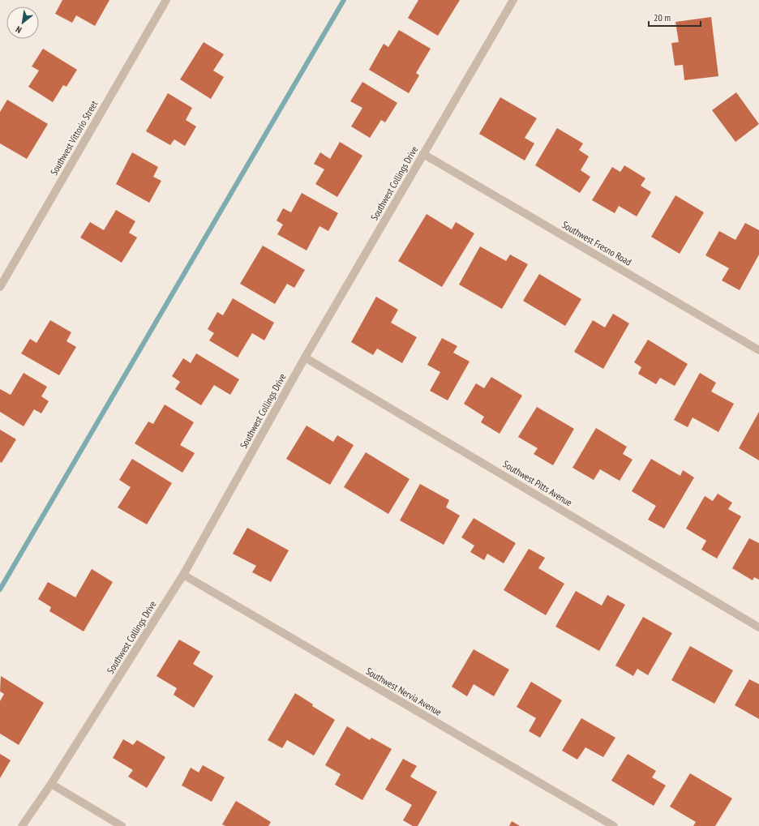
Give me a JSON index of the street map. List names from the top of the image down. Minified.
{"streets":{"street":["Southwest Vittorio Street","Southwest Collings Drive","Southwest Fresno Road","Southwest Pitts Avenue","Southwest Nervia Avenue"]},"crossings":[["Southwest Collings Drive","Southwest Fresno Road"],["Southwest Collings Drive","Southwest Pitts Avenue"],["Southwest Collings Drive","Southwest Nervia Avenue"]],"scale_bar":"20 m","north":"bottom left"}
